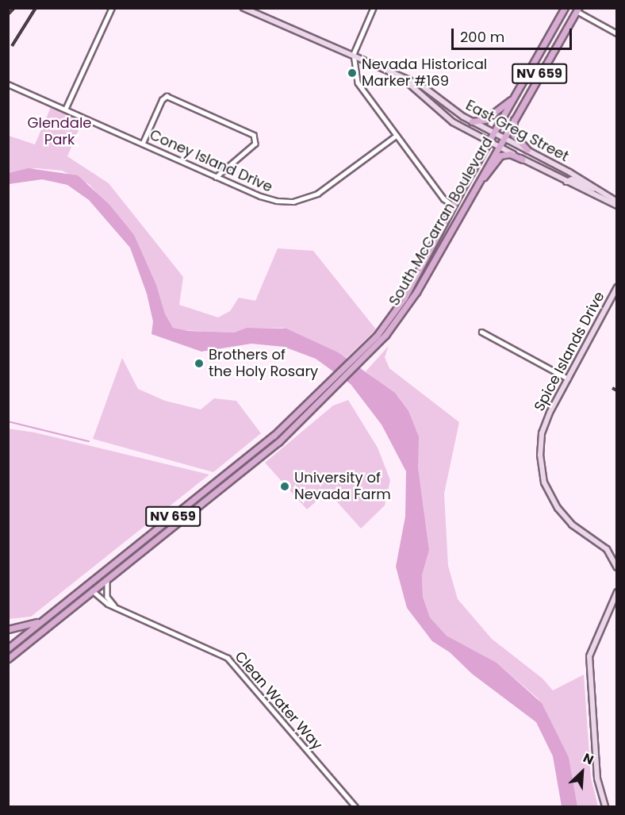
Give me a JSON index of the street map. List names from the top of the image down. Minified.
{"streets":{"main road":["NV 659","East Greg Street","South McCarran Boulevard","Spice Islands Drive"],"street":["Coney Island Drive","Clean Water Way"]},"crossings":[["East Greg Street","South McCarran Boulevard"],["South McCarran Boulevard","Clean Water Way"]],"parks":["Glendale Park"],"places":["Nevada Historical Marker #169","Brothers of the Holy Rosary","University of Nevada Farm"],"scale_bar":"200 m","north":"top right"}
